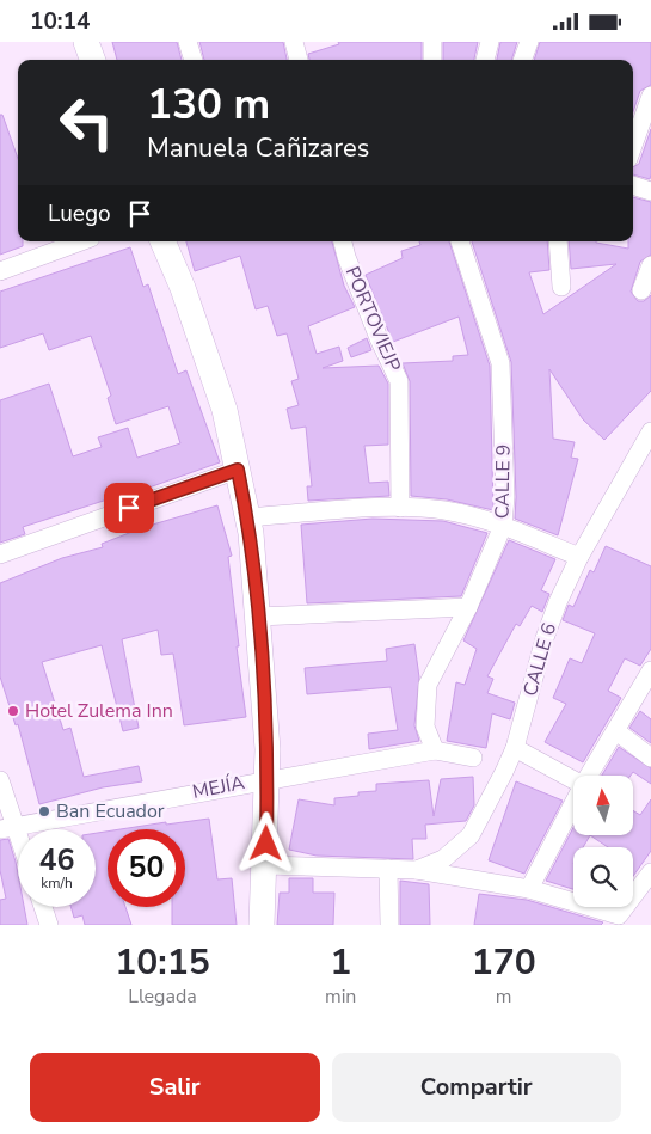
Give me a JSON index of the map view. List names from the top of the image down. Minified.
{"streets":{"street":["PORTOVIEJP","CALLE 9","CALLE 6","MEJÍA"]},"crossings":[["CALLE 9","MEJÍA"]],"places":["Hotel Zulema Inn","Ban Ecuador"],"north":"top","page":{"status":"10:14","turn":["130 m","Manuela Cañizares"],"then":"Luego","speed":"46 km/h","limit":"50","eta":["10:15","Llegada","1","min","170","m"],"buttons":["Salir","Compartir"]}}
